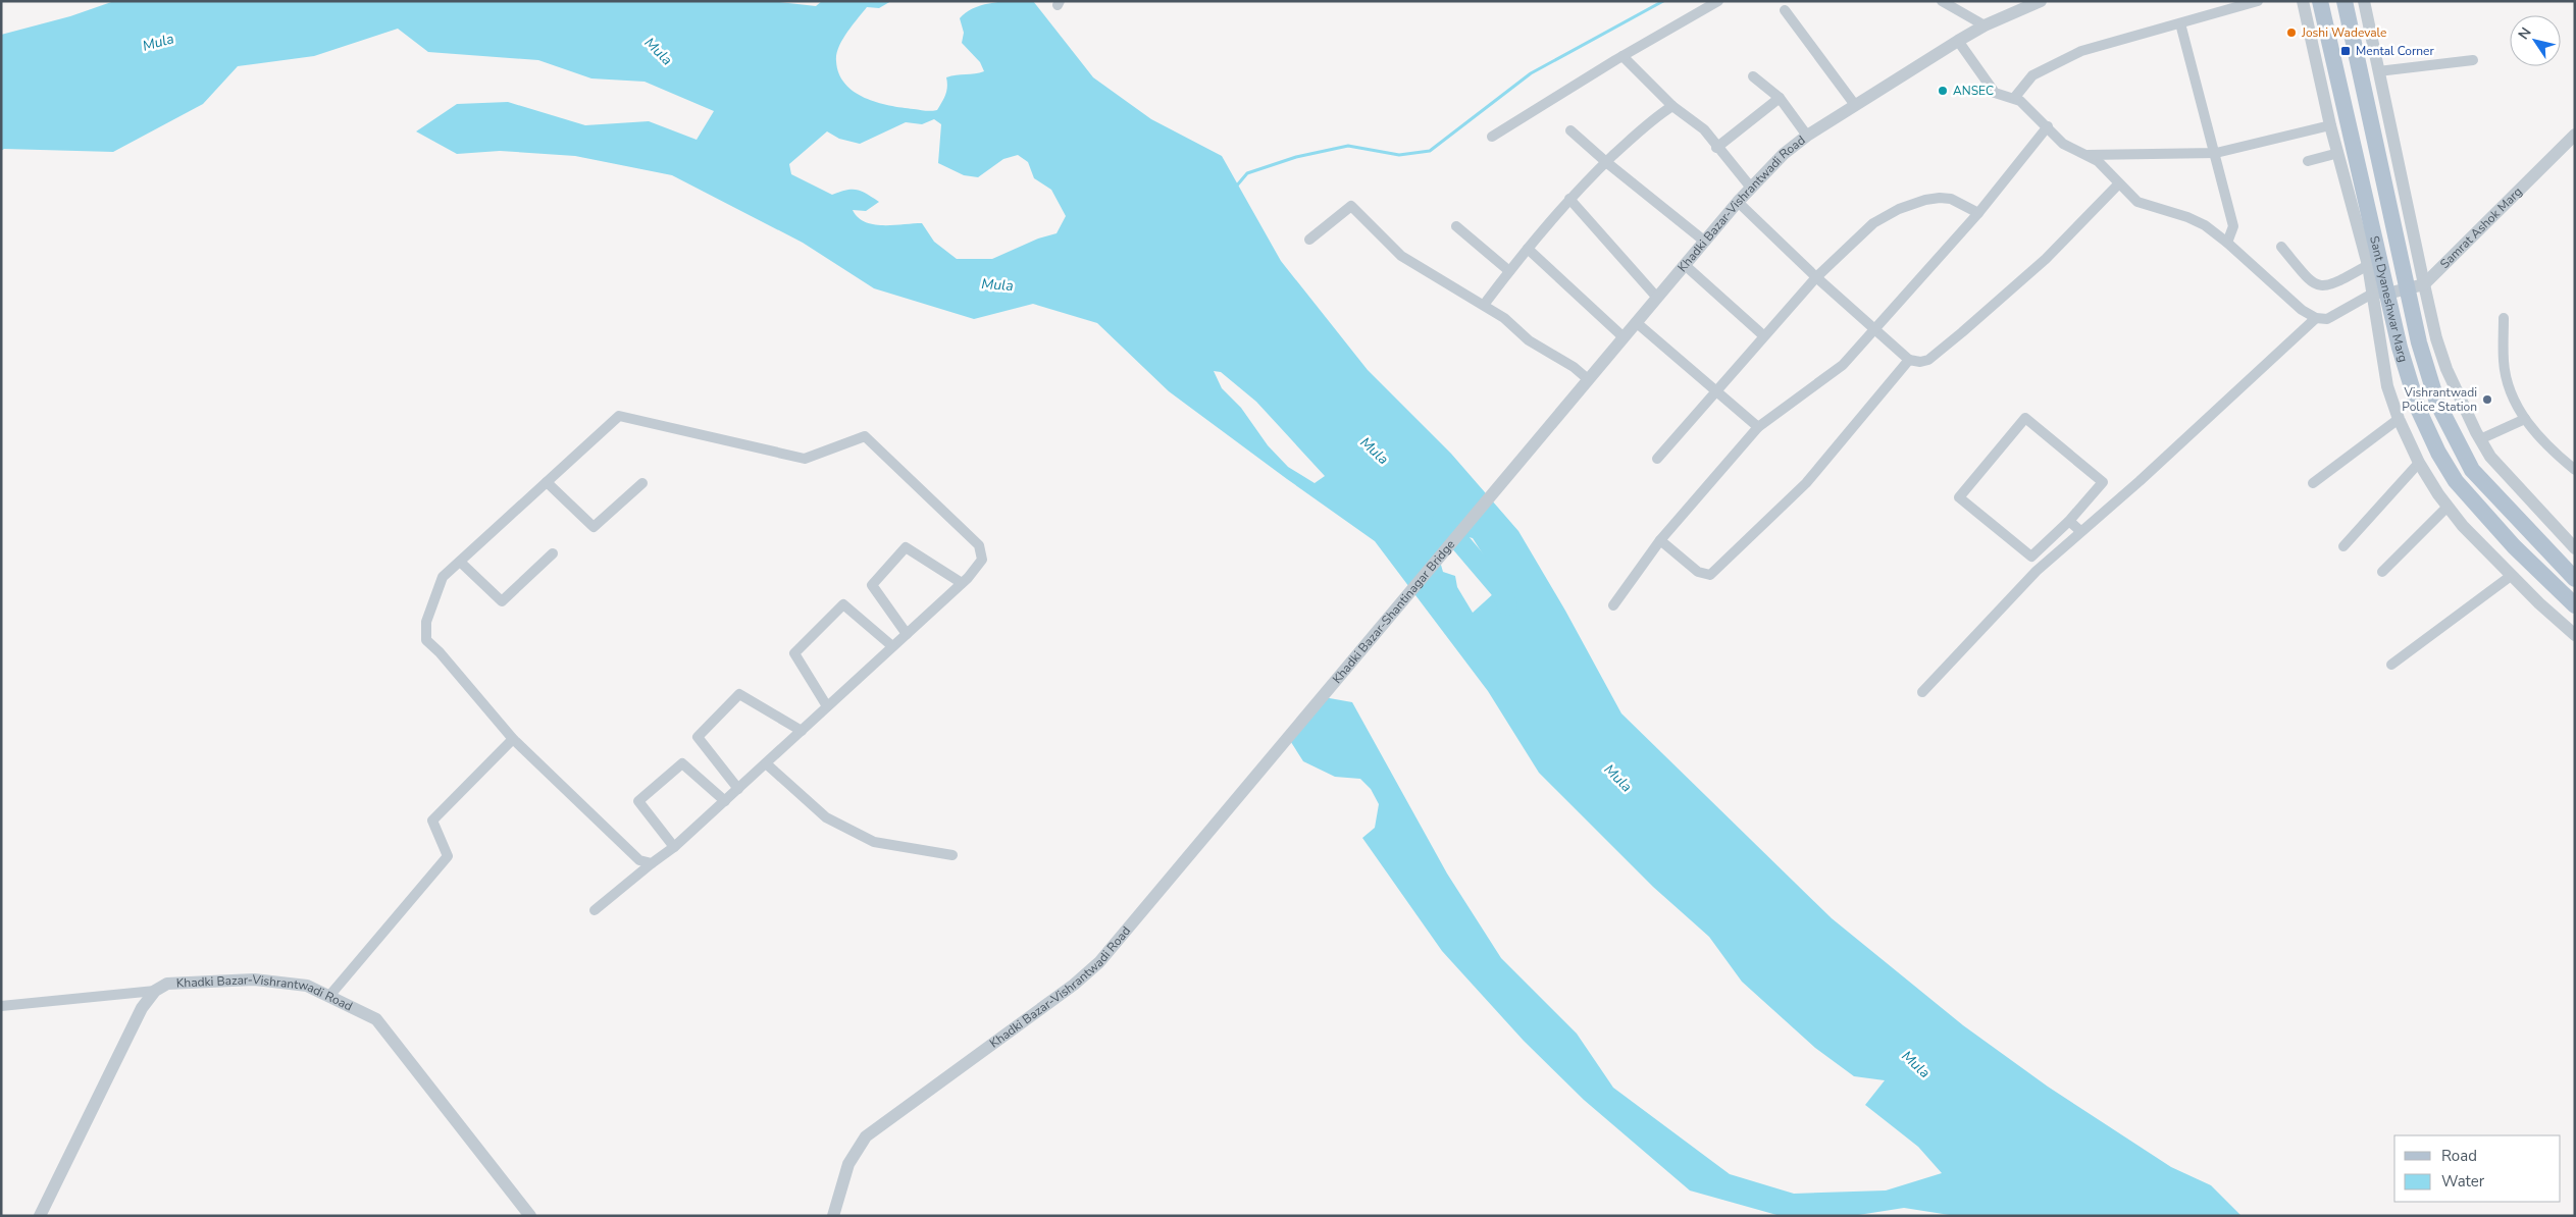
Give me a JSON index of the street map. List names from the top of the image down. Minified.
{"streets":{"main road":["Sant Dyaneshwar Marg"],"street":["Khadki Bazar-Vishrantwadi Road","Samrat Ashok Marg","Khadki Bazar-Shantinagar Bridge"]},"crossings":[["Khadki Bazar-Vishrantwadi Road","Khadki Bazar-Shantinagar Bridge"]],"water":["Mula"],"places":{"other":["Joshi Wadevale","ANSEC","Vishrantwadi Police Station"],"transit":["Mental Corner"]},"legend":["Road","Water"],"north":"top left"}
